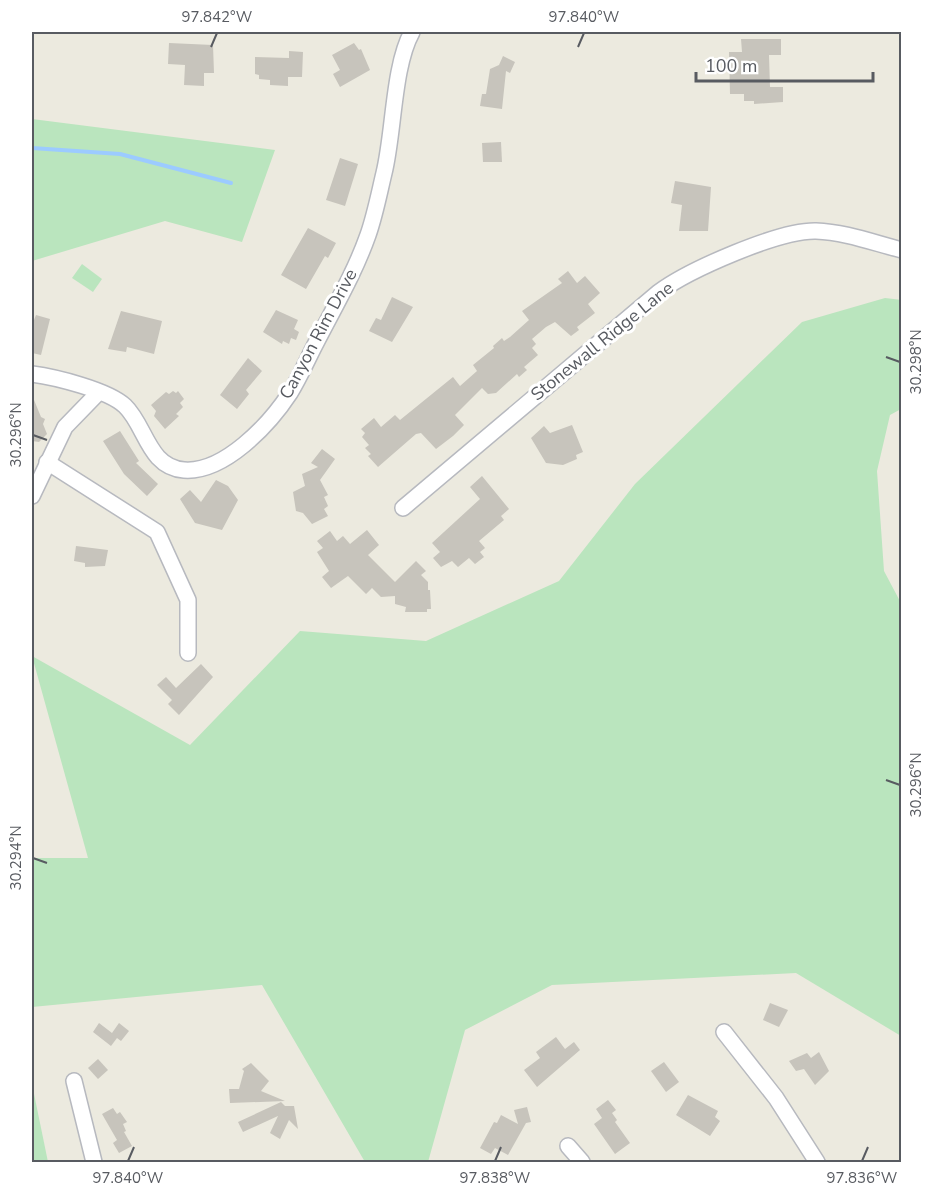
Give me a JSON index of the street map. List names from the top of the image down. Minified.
{"streets":{"street":["Canyon Rim Drive","Stonewall Ridge Lane"]},"scale_bar":"100 m","coordinates":["97.842°W","97.840°W","30.298°N","30.296°N","30.294°N","97.838°W","97.836°W"]}
